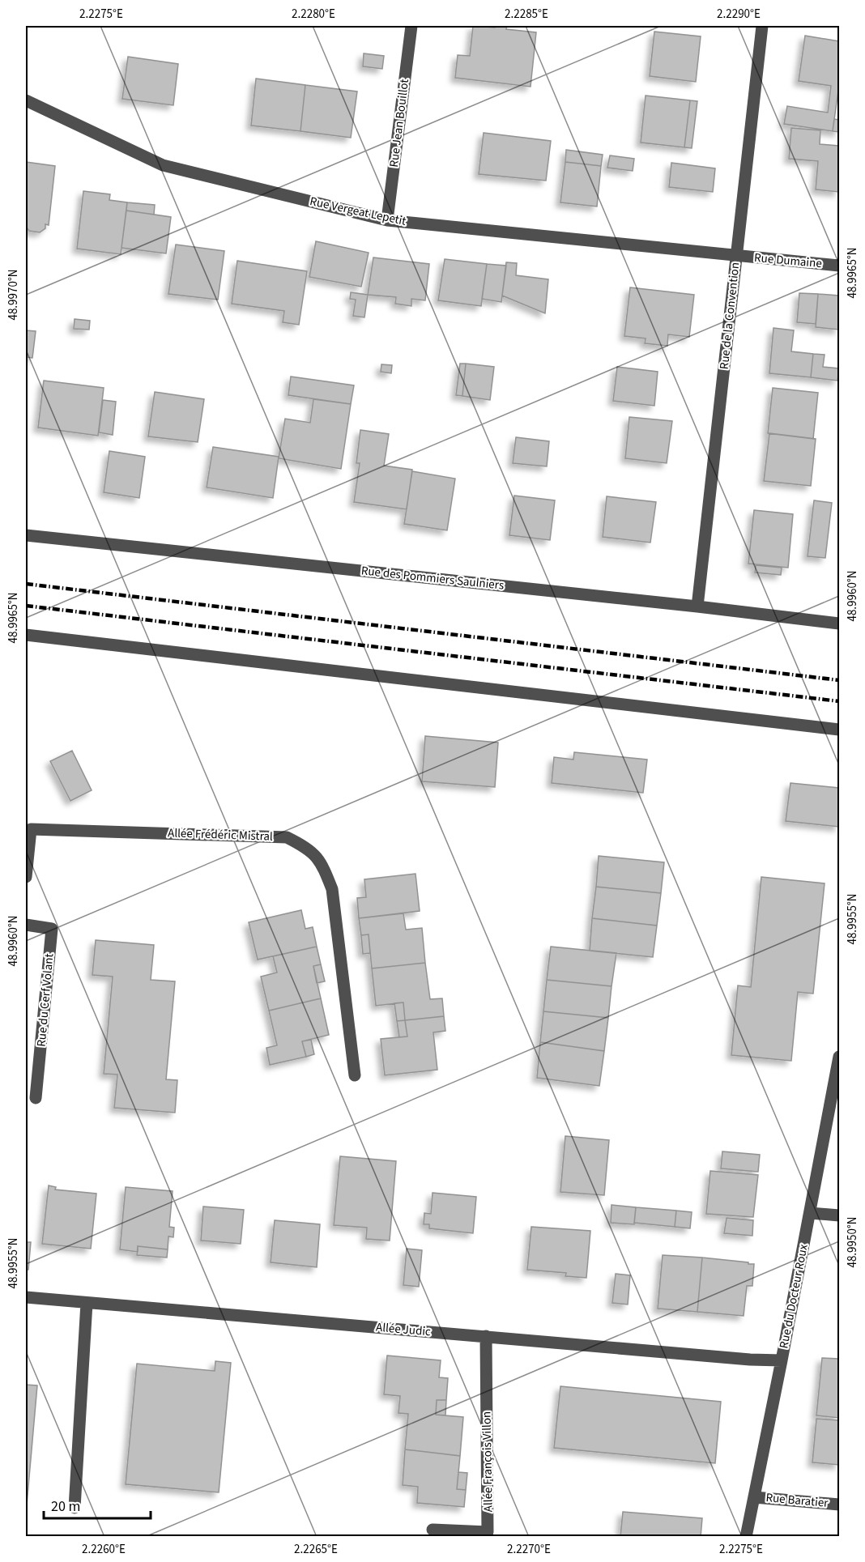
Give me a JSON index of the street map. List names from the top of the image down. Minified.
{"streets":{"street":["Rue Jean Bouillot","Rue Vergeat Lepetit","Rue Dumaine","Rue de la Convention","Rue des Pommiers Saulniers","Allée Frédéric Mistral","Rue du Cerf Volant","Rue du Docteur Roux","Allée Judic","Allée François Villon","Rue Baratier"]},"crossings":[["Rue Jean Bouillot","Rue Vergeat Lepetit"],["Rue Vergeat Lepetit","Rue Dumaine"],["Rue Vergeat Lepetit","Rue de la Convention"],["Rue Dumaine","Rue de la Convention"],["Rue de la Convention","Rue des Pommiers Saulniers"],["Rue du Docteur Roux","Allée Judic"],["Rue du Docteur Roux","Rue Baratier"],["Allée Judic","Allée François Villon"]],"scale_bar":"20 m","coordinates":["2.2275°E","2.2280°E","2.2285°E","2.2290°E","48.9965°N","48.9970°N","48.9960°N","48.9955°N","48.9950°N","2.2260°E","2.2265°E","2.2270°E"]}
